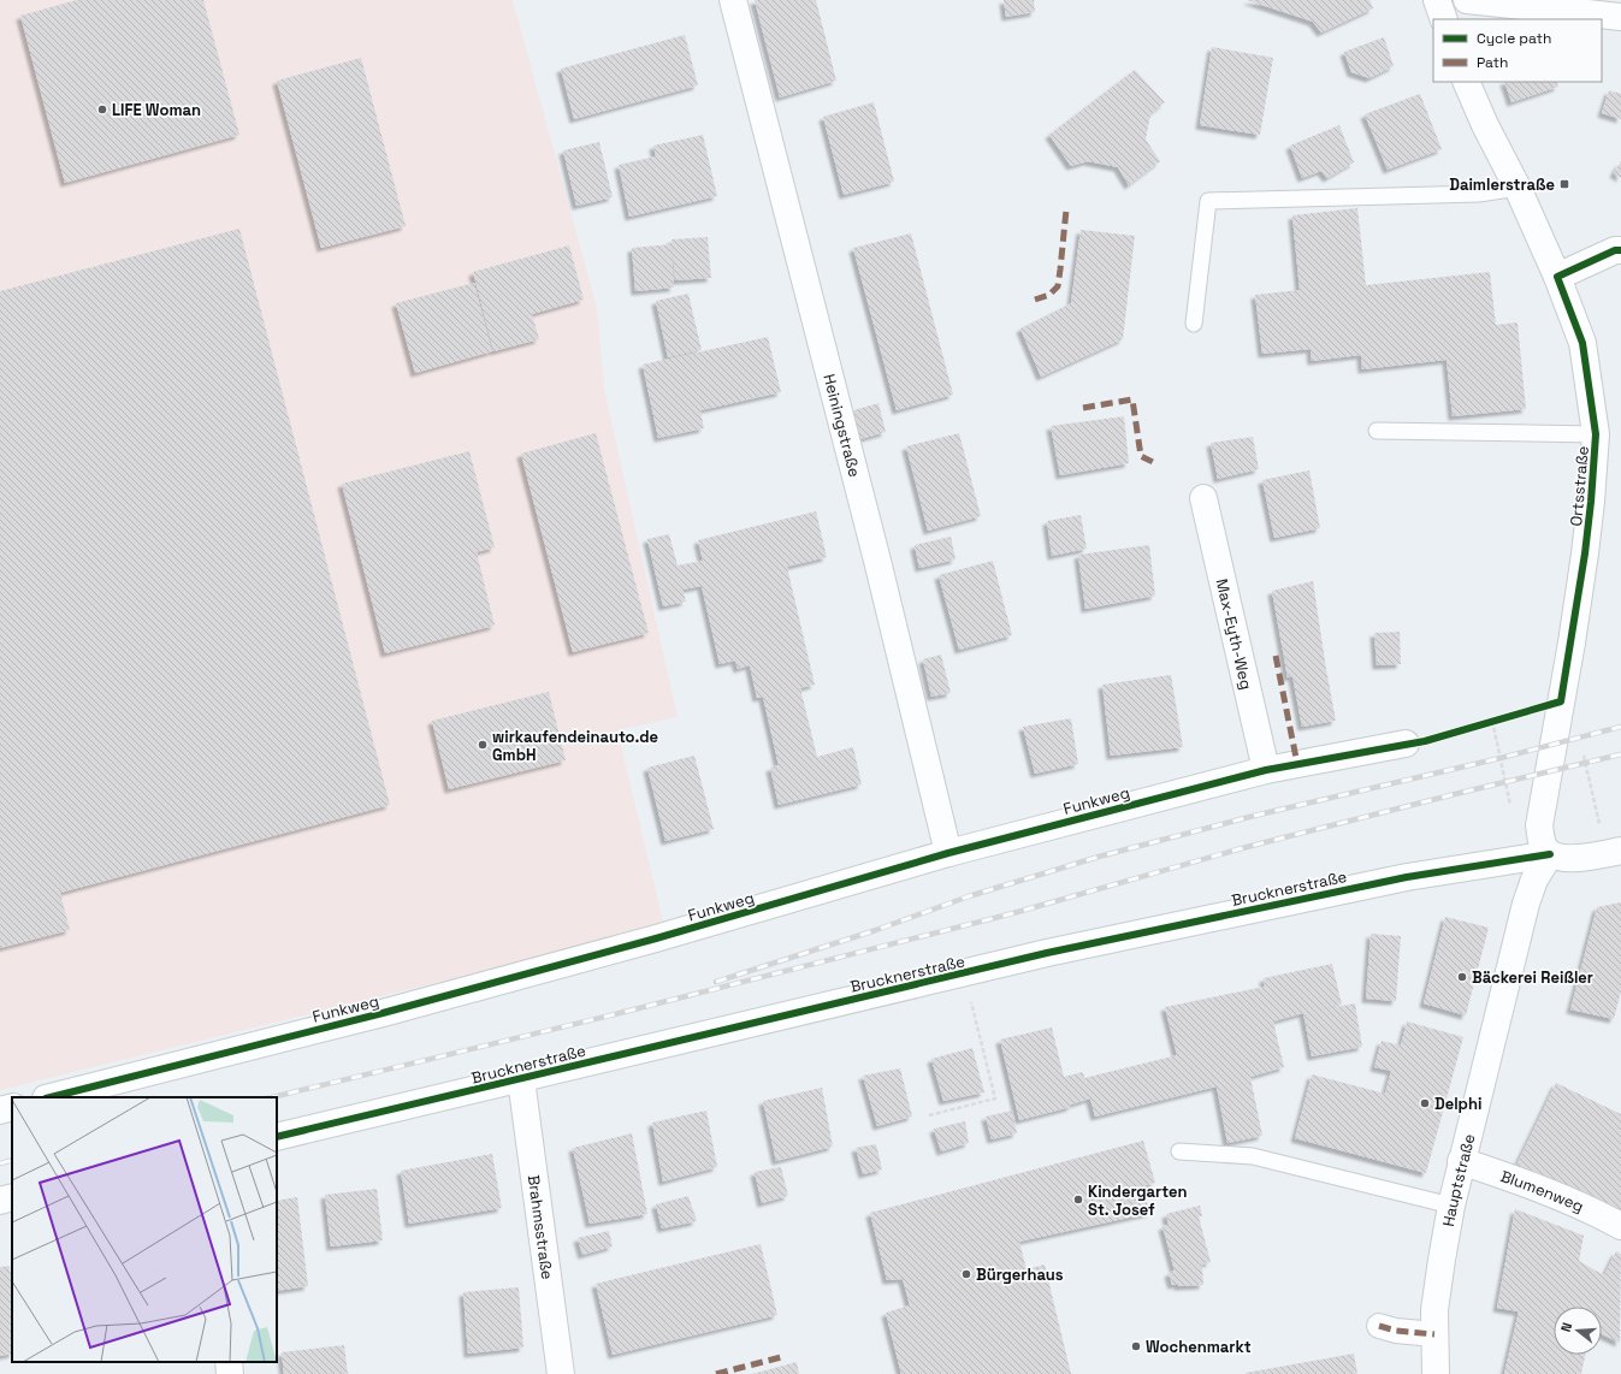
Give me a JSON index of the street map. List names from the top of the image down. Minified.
{"streets":{"street":["Heiningstraße","Ortsstraße","Max-Eyth-Weg","Funkweg","Brucknerstraße","Hauptstraße","Blumenweg","Brahmsstraße"]},"crossings":[["Heiningstraße","Funkweg"],["Ortsstraße","Brucknerstraße"],["Ortsstraße","Hauptstraße"],["Max-Eyth-Weg","Funkweg"],["Brucknerstraße","Hauptstraße"],["Brucknerstraße","Brahmsstraße"],["Hauptstraße","Blumenweg"]],"places":{"other":["LIFE Woman","wirkaufendeinauto.de GmbH","Bäckerei Reißler","Delphi","Kindergarten St. Josef","Bürgerhaus","Wochenmarkt"],"transit":["Daimlerstraße"]},"legend":["Cycle path","Path"],"north":"left"}
